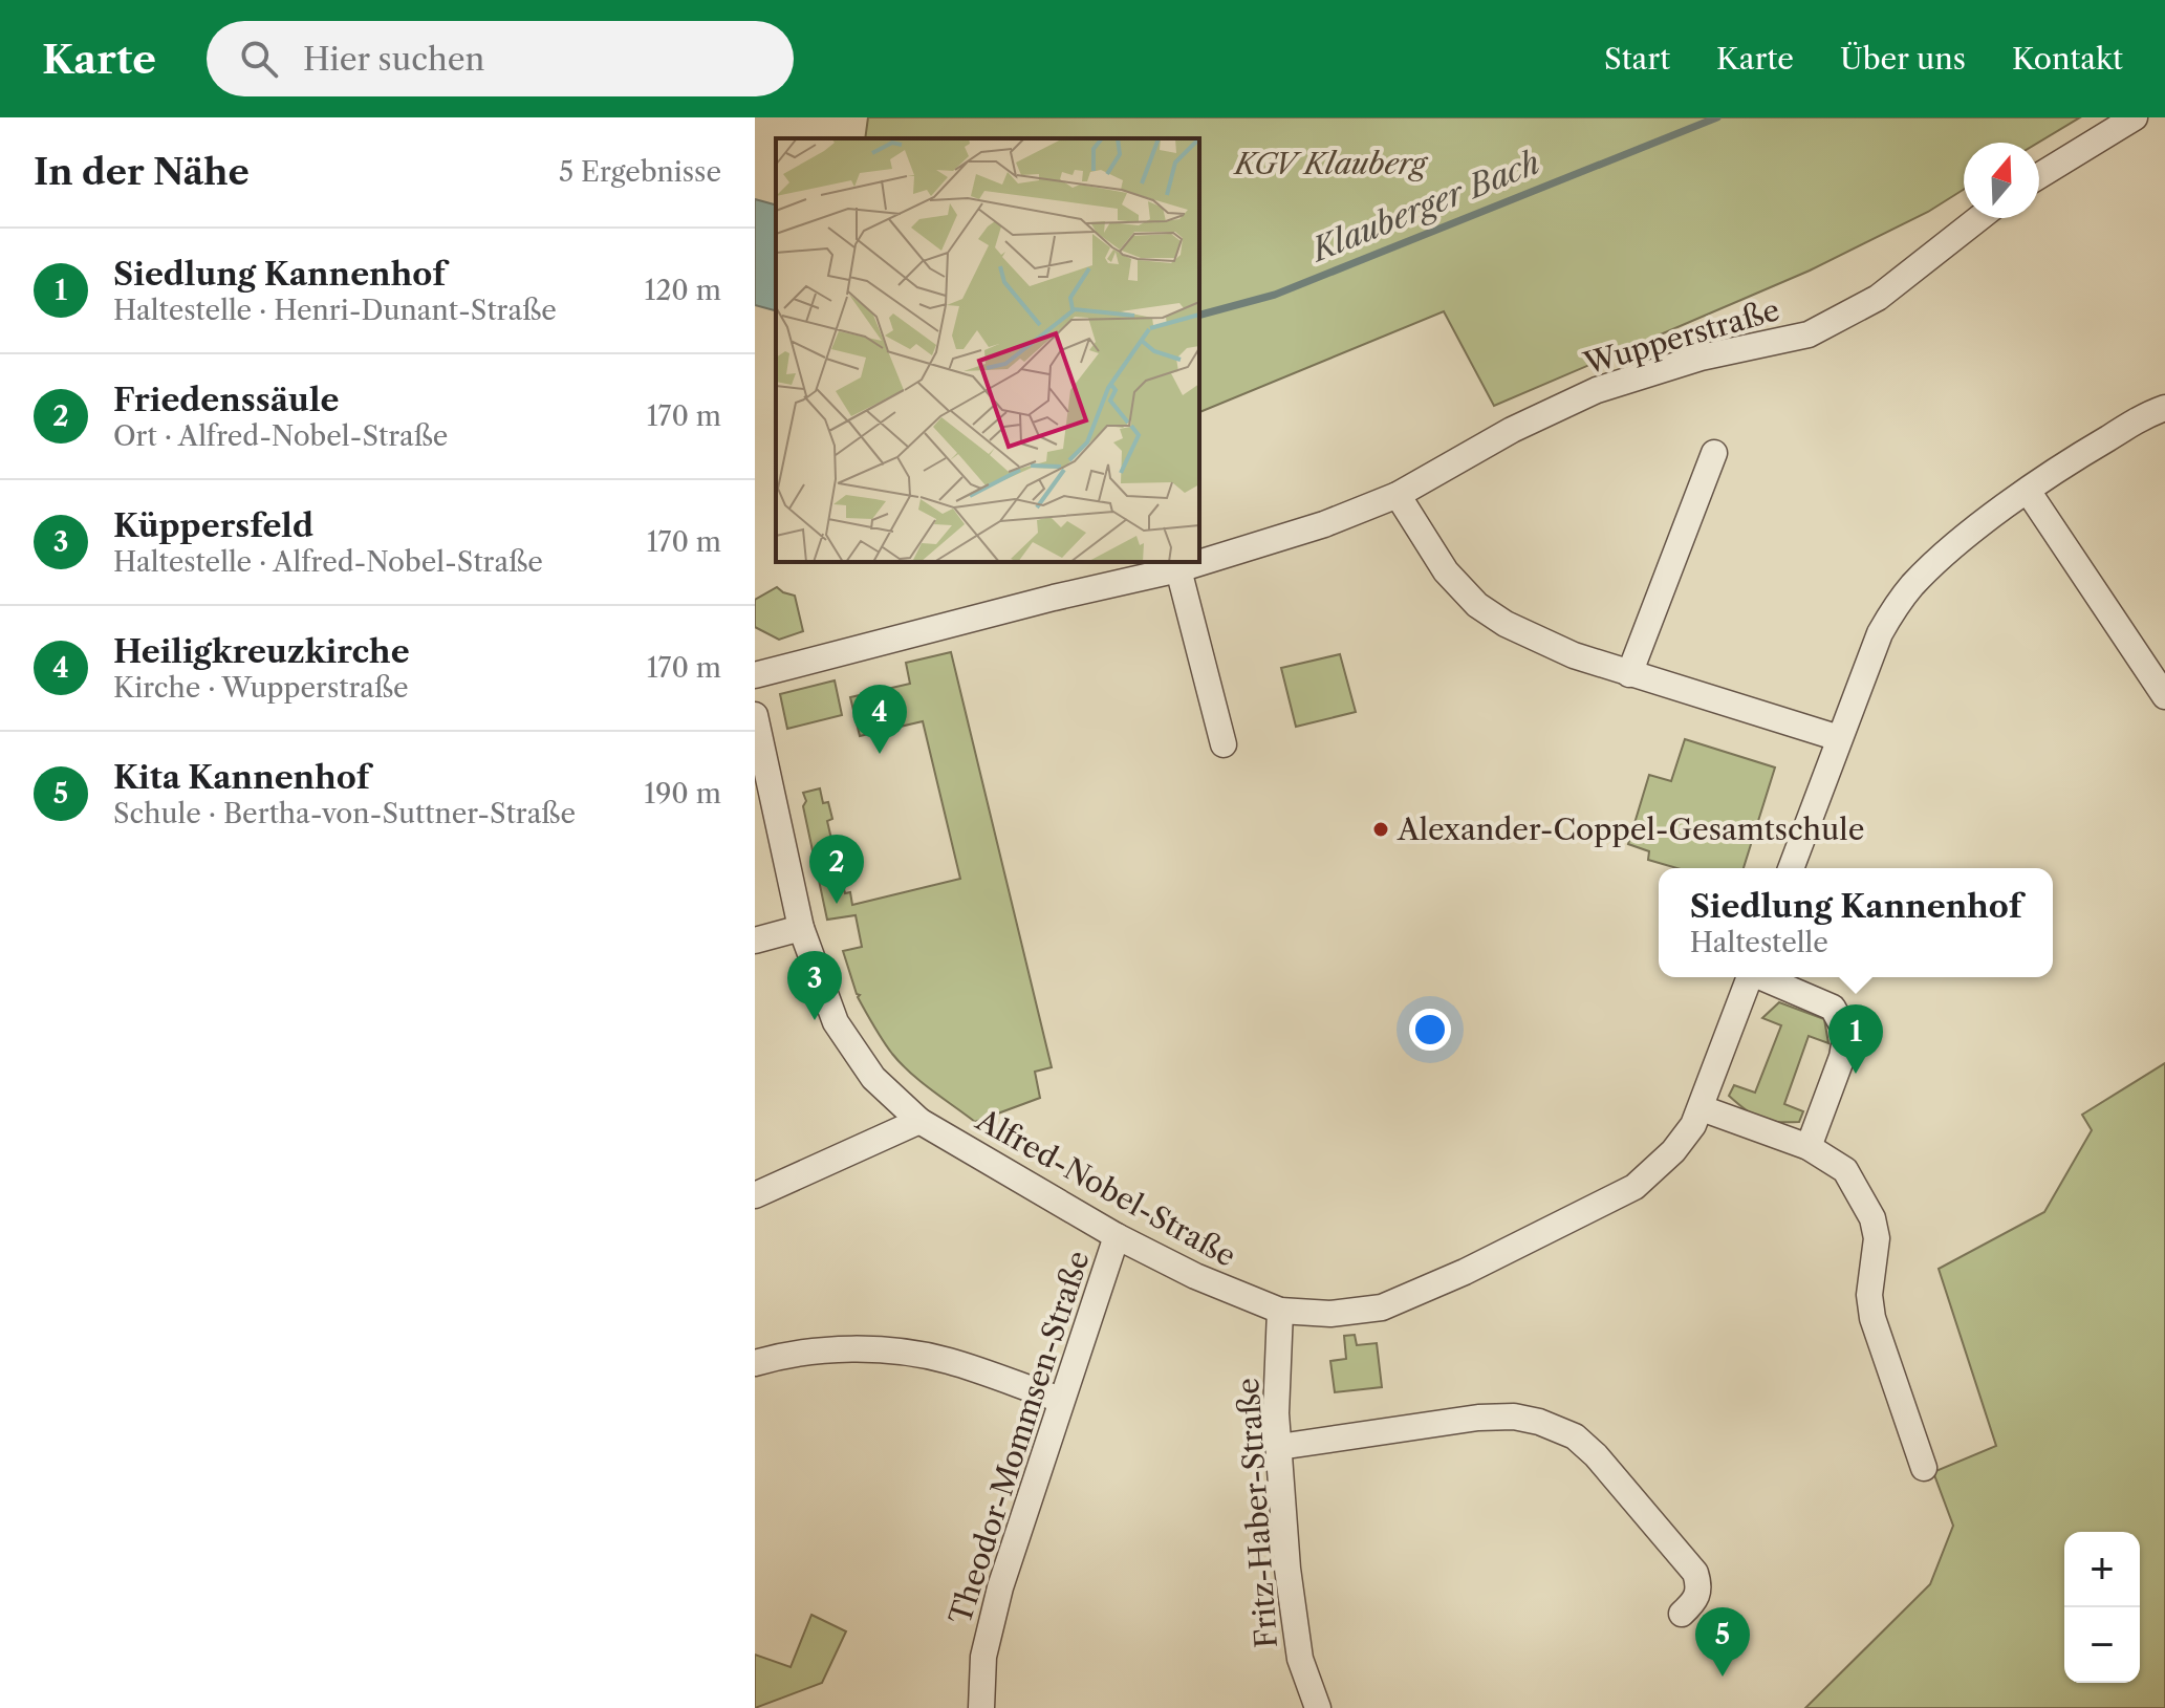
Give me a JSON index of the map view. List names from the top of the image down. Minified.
{"streets":{"street":["Wupperstraße","Alfred-Nobel-Straße","Theodor-Mommsen-Straße","Fritz-Haber-Straße"]},"crossings":[["Alfred-Nobel-Straße","Theodor-Mommsen-Straße"],["Alfred-Nobel-Straße","Fritz-Haber-Straße"]],"water":["Klauberger Bach"],"parks":["KGV Klauberg"],"places":["Alexander-Coppel-Gesamtschule"],"north":"top","page":{"header":"Karte","search":"Hier suchen","nav":["Start","Karte","Über uns","Kontakt"],"heading":["In der Nähe","5 Ergebnisse"],"list":[{"mark":"1","name":"Siedlung Kannenhof","note":"Haltestelle · Henri-Dunant-Straße","value":"120 m"},{"mark":"2","name":"Friedenssäule","note":"Ort · Alfred-Nobel-Straße","value":"170 m"},{"mark":"3","name":"Küppersfeld","note":"Haltestelle · Alfred-Nobel-Straße","value":"170 m"},{"mark":"4","name":"Heiligkreuzkirche","note":"Kirche · Wupperstraße","value":"170 m"},{"mark":"5","name":"Kita Kannenhof","note":"Schule · Bertha-von-Suttner-Straße","value":"190 m"}],"pins":["4","2","3","1","5"],"popup":["Siedlung Kannenhof","Haltestelle"],"map_buttons":["+","−"]}}
